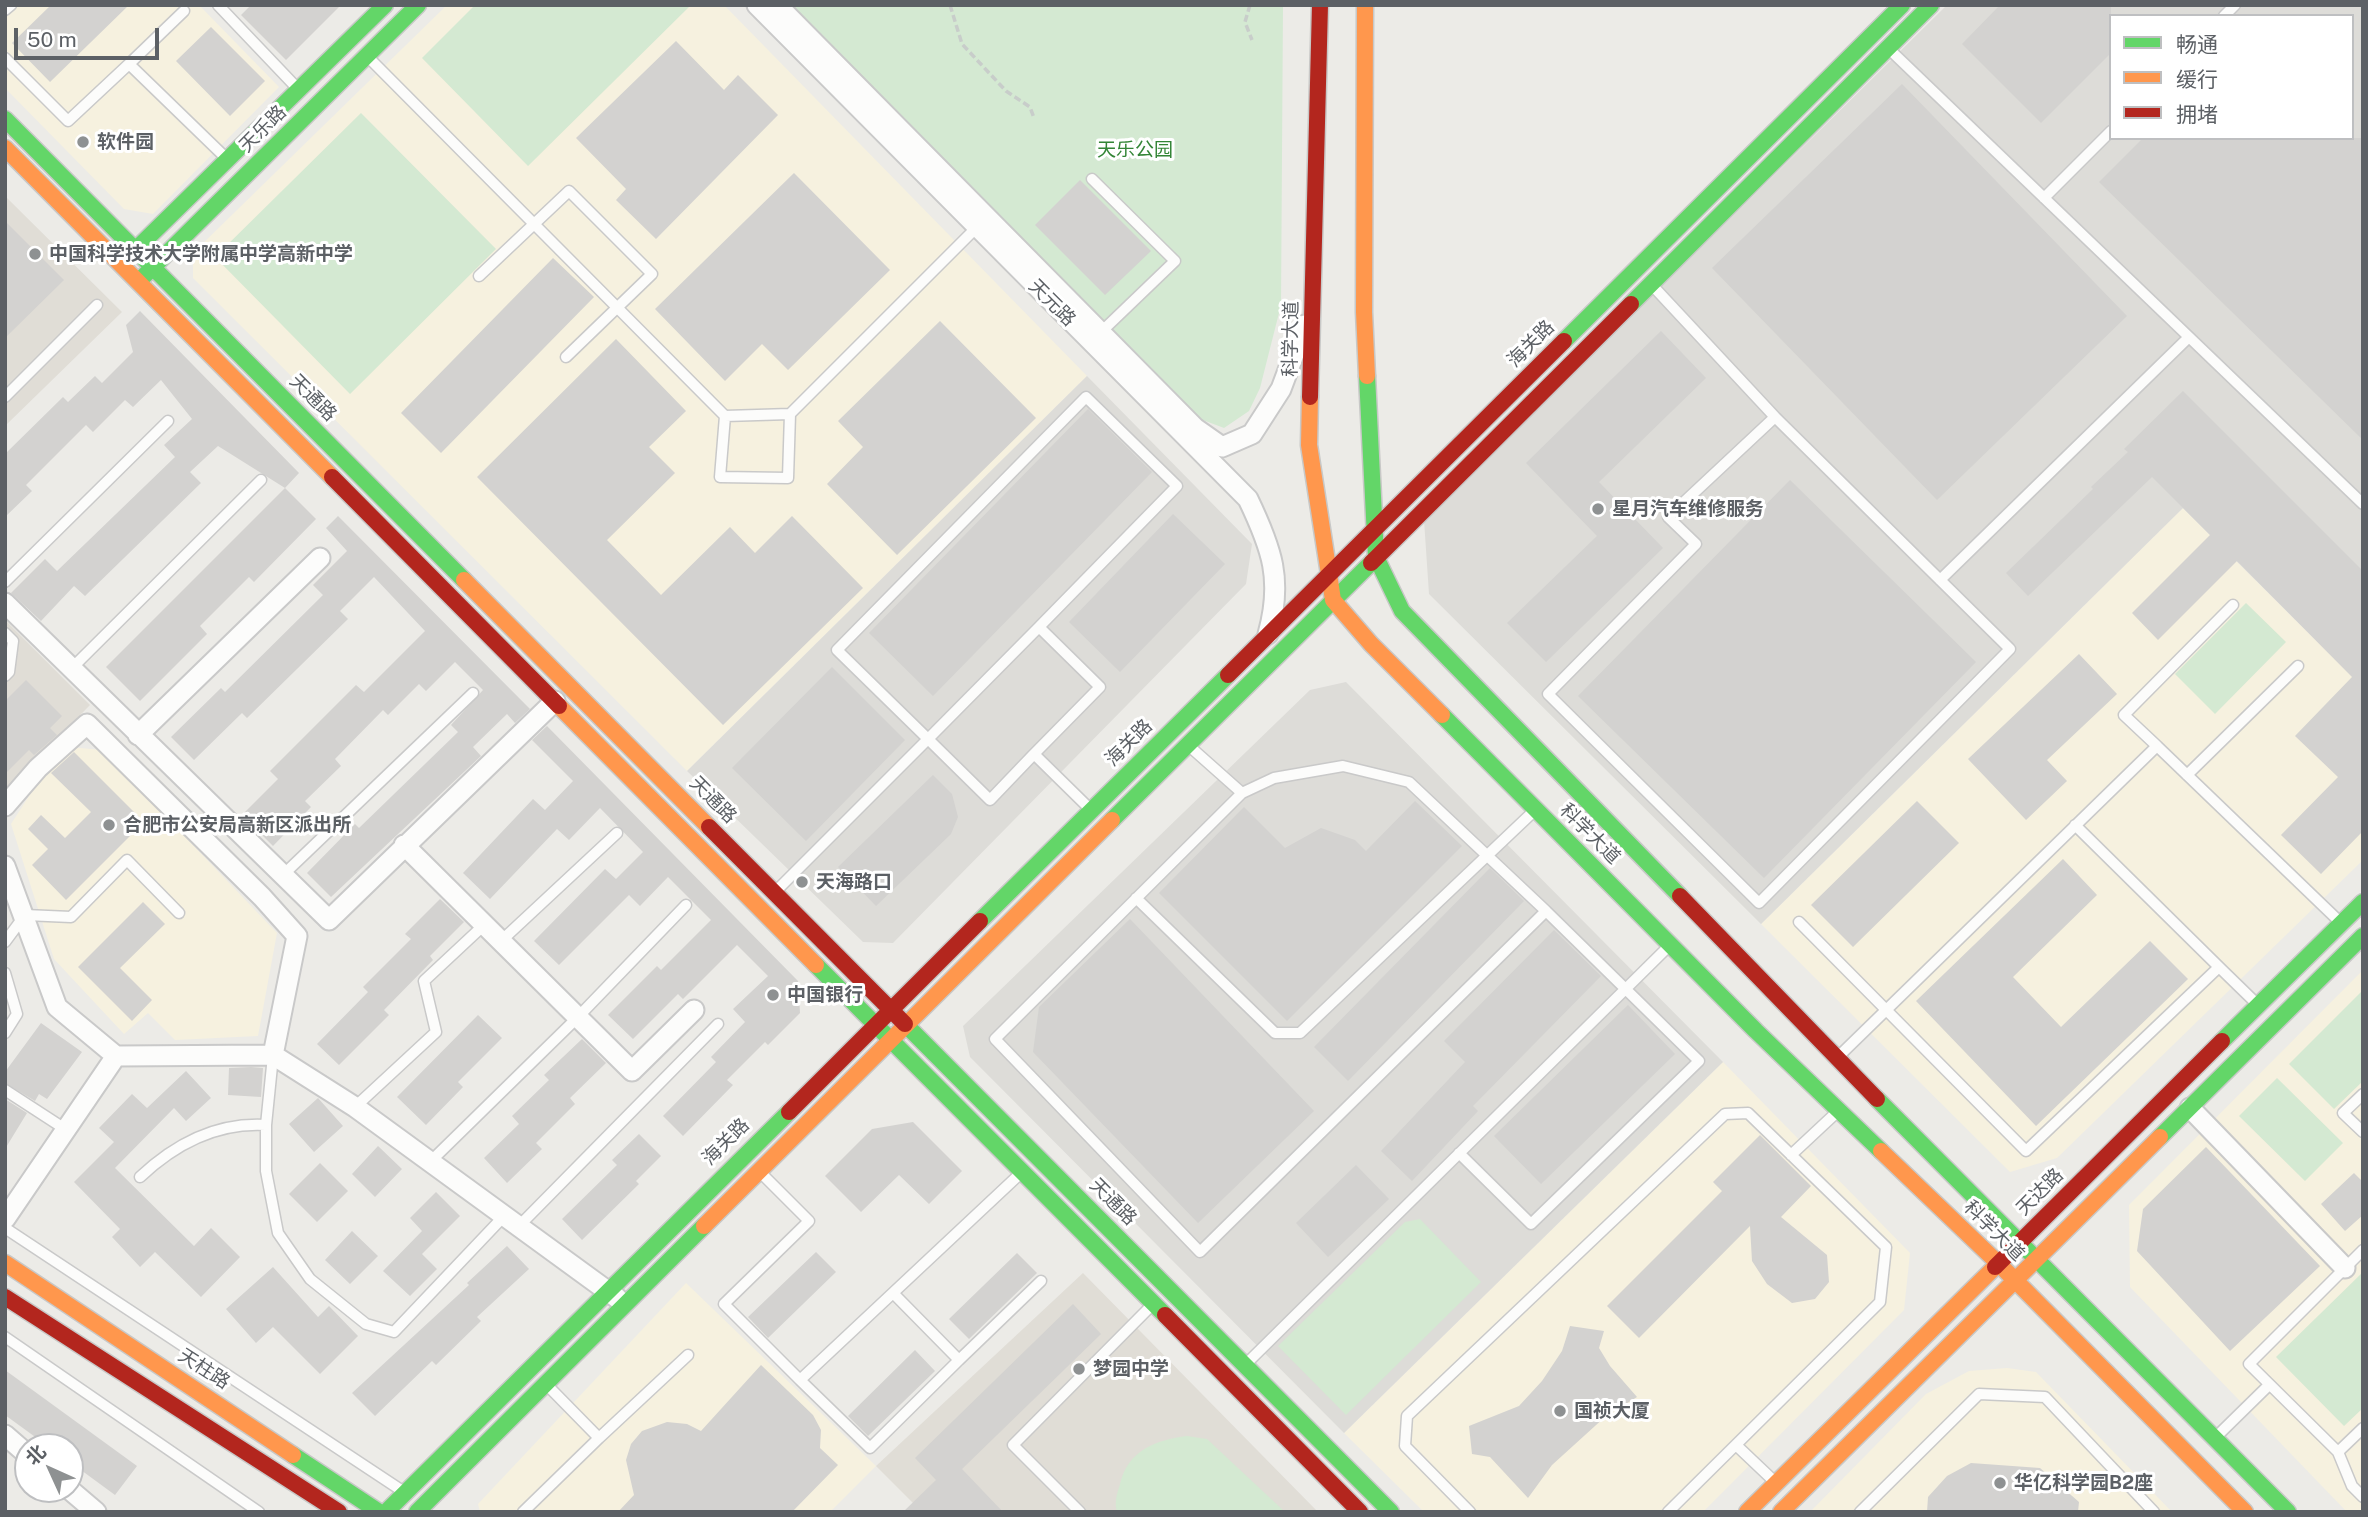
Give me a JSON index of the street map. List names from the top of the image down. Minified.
{"streets":{"main road":["天乐路","科学大道","海关路","天通路","天达路","天柱路"],"street":["天元路"]},"crossings":[["天乐路","天通路"],["天元路","科学大道"],["天元路","海关路"],["科学大道","海关路"],["科学大道","天达路"],["海关路","天通路"]],"parks":["天乐公园"],"places":["软件园","中国科学技术大学附属中学高新中学","星月汽车维修服务","合肥市公安局高新区派出所","天海路口","中国银行","梦园中学","国祯大厦","华亿科学园B2座"],"legend":["畅通","缓行","拥堵"],"scale_bar":"50 m","north":"top left"}
